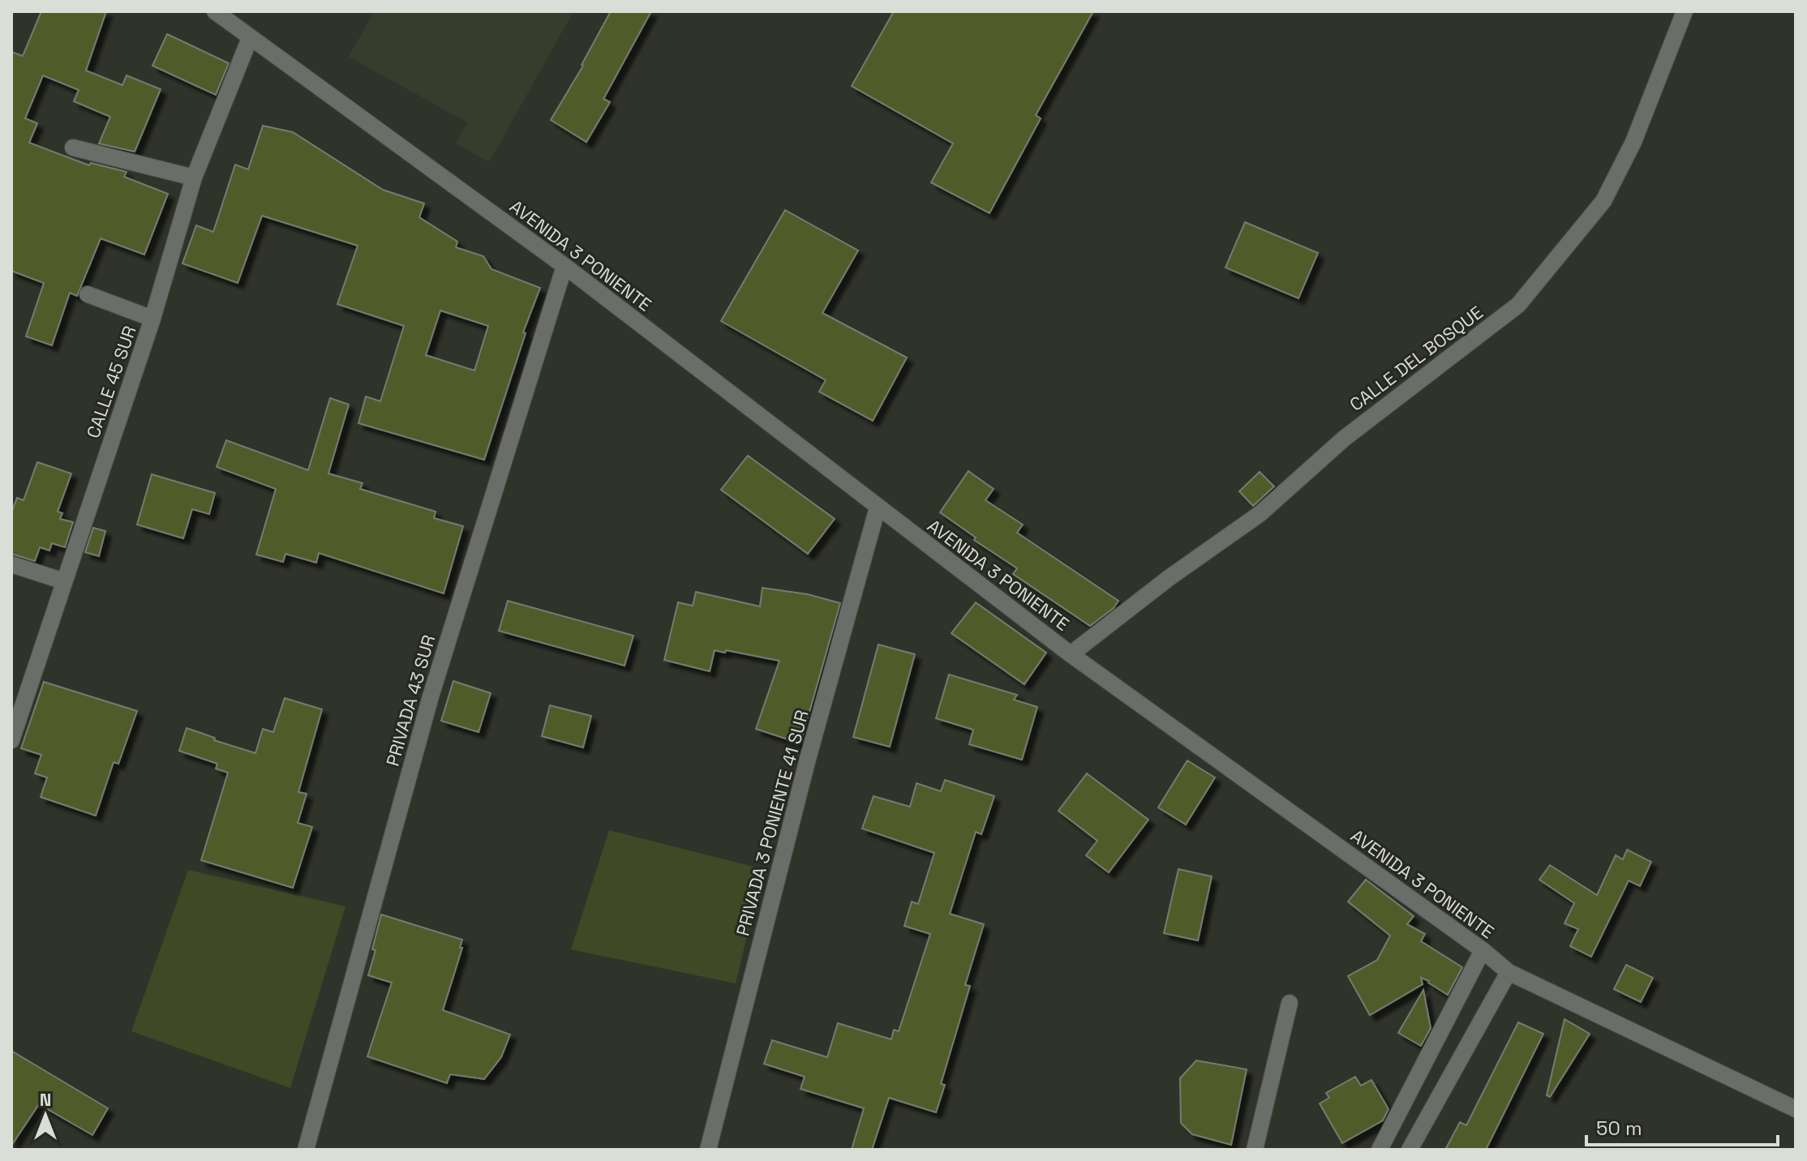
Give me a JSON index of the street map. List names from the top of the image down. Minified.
{"streets":{"street":["AVENIDA 3 PONIENTE","CALLE DEL BOSQUE","CALLE 45 SUR","PRIVADA 43 SUR","PRIVADA 3 PONIENTE 41 SUR"]},"crossings":[["AVENIDA 3 PONIENTE","CALLE DEL BOSQUE"],["AVENIDA 3 PONIENTE","CALLE 45 SUR"],["AVENIDA 3 PONIENTE","PRIVADA 43 SUR"],["AVENIDA 3 PONIENTE","PRIVADA 3 PONIENTE 41 SUR"]],"scale_bar":"50 m","north":"top"}
